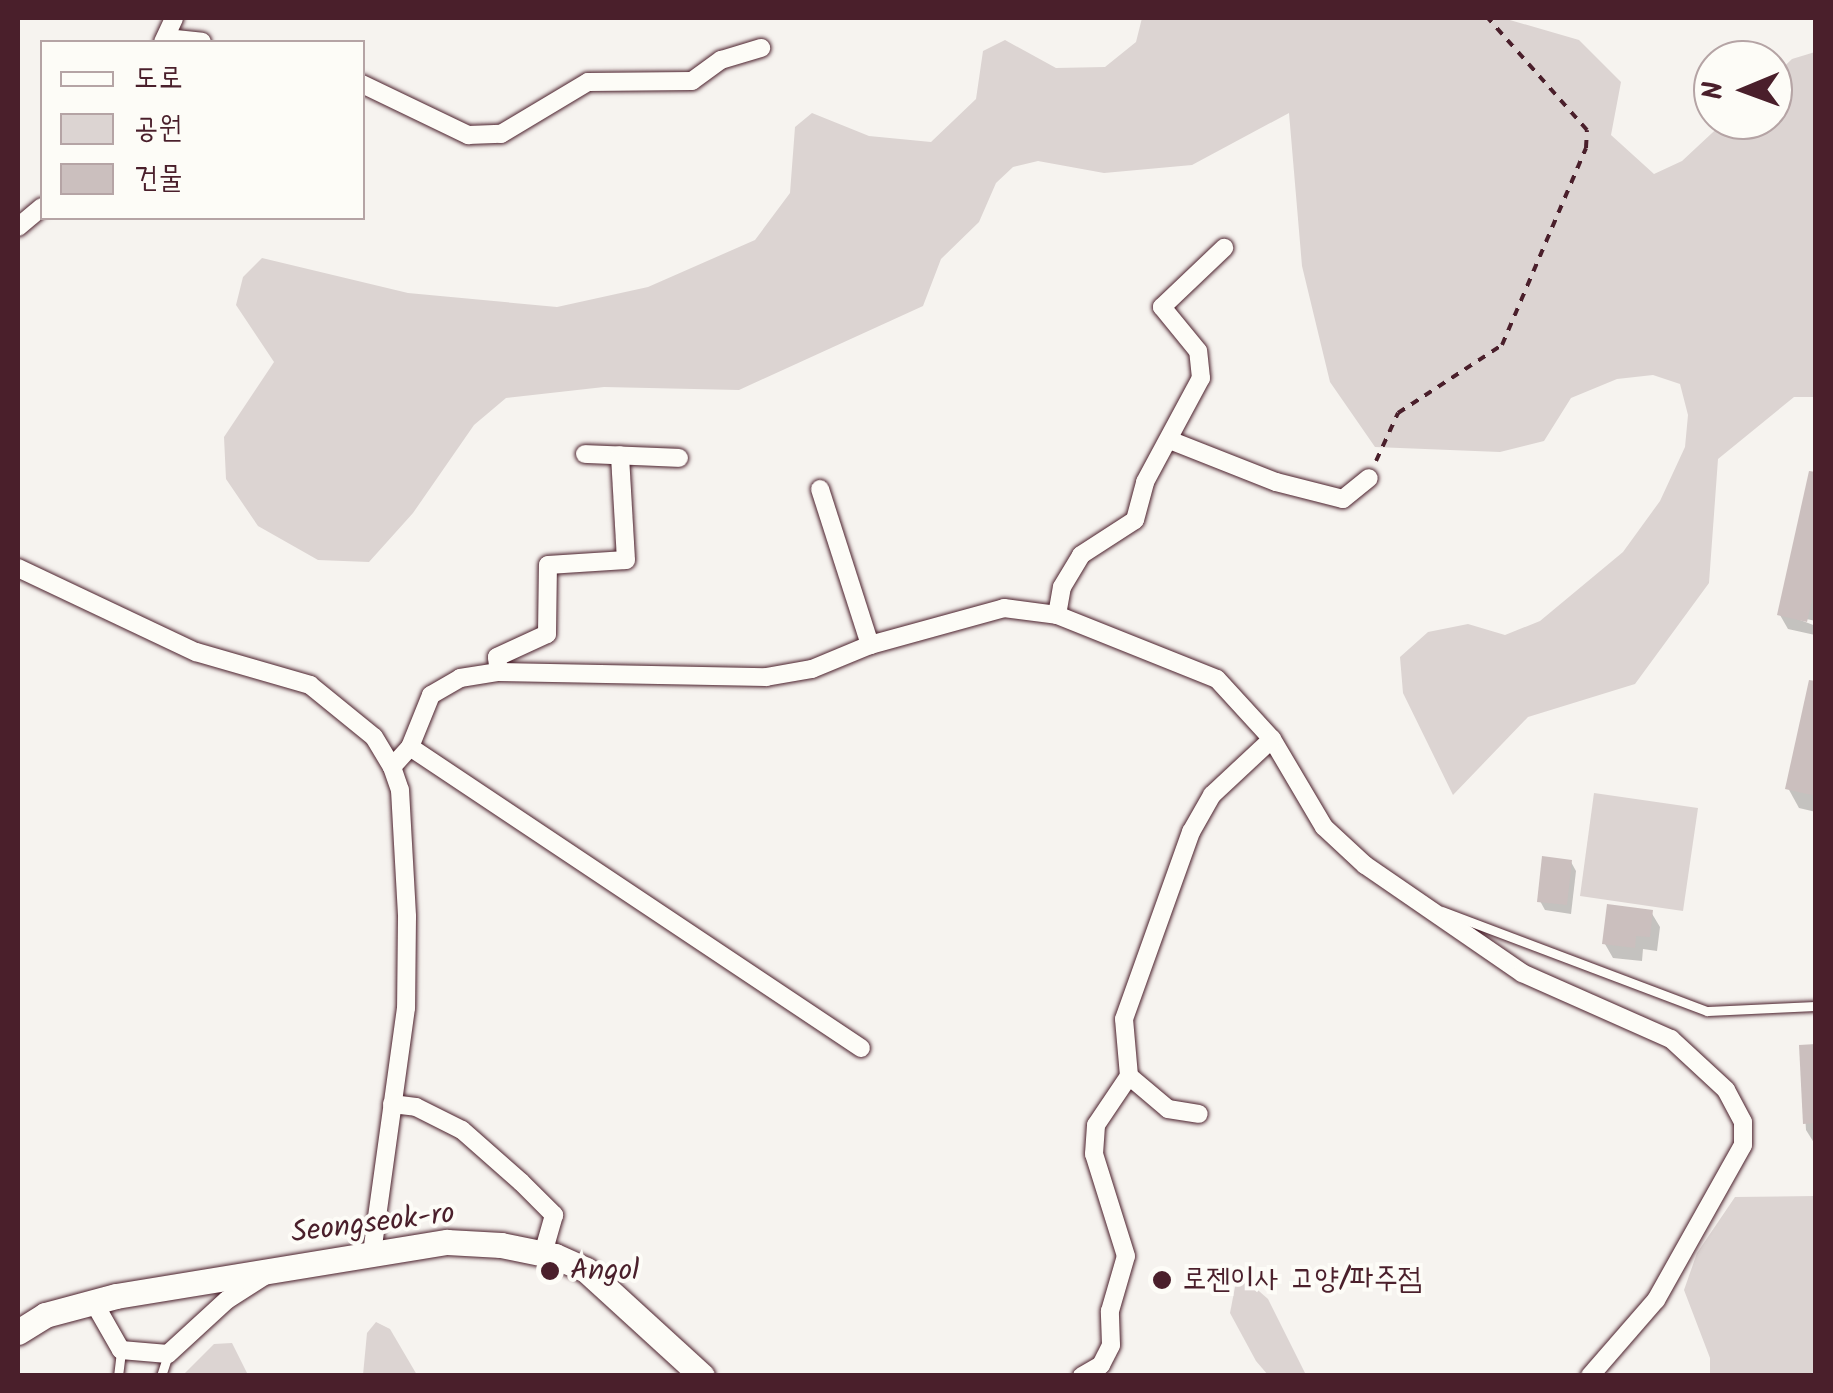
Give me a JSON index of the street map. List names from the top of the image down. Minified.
{"streets":{"street":["Seongseok-ro"]},"places":["Angol","로젠이사 고양/파주점"],"legend":["도로","공원","건물"],"north":"left"}
